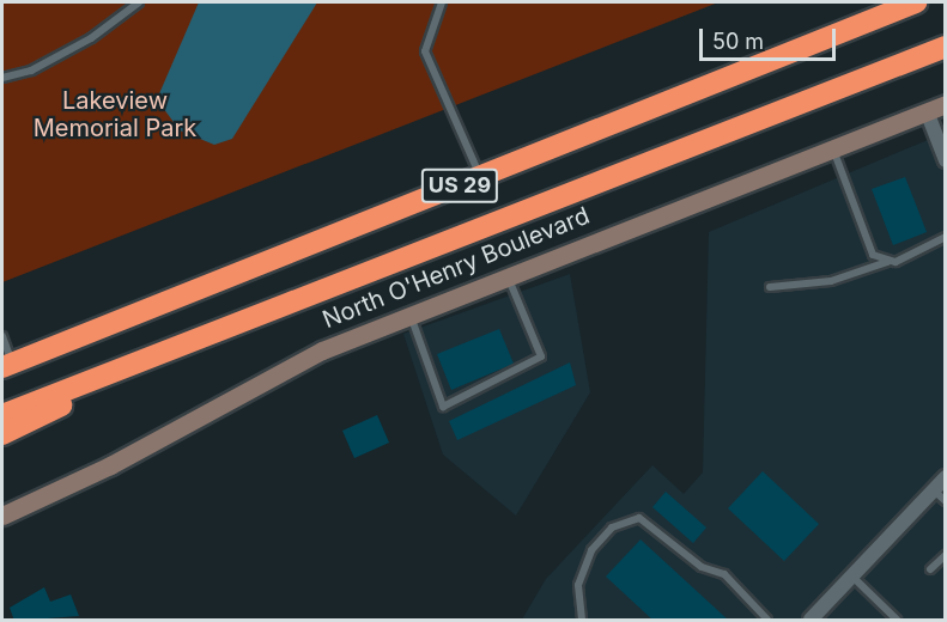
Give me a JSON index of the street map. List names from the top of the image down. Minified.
{"streets":{"highway":["US 29","North O'Henry Boulevard"]},"parks":["Lakeview Memorial Park"],"scale_bar":"50 m"}
